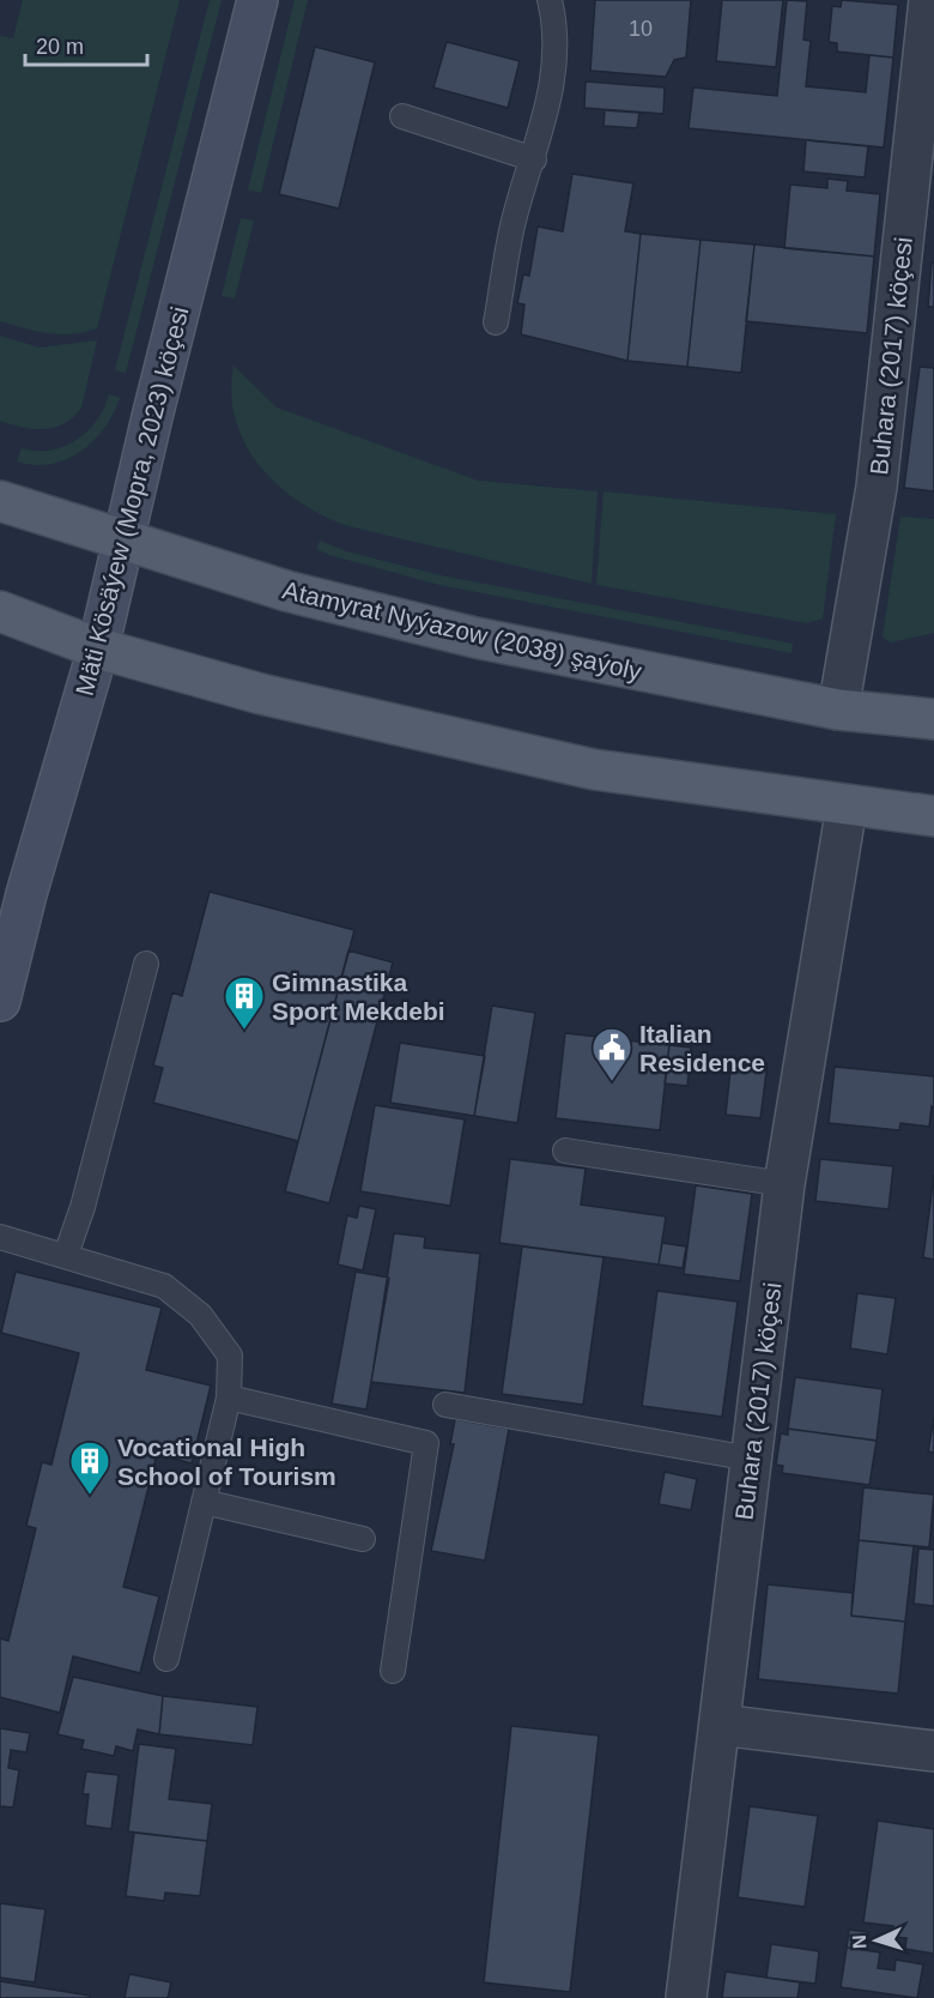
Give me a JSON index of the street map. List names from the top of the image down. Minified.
{"streets":{"main road":["Atamyrat Nyýazow (2038) şaýoly"],"street":["Buhara (2017) köçesi","Mäti Kösäýew (Mopra, 2023) köçesi"]},"crossings":[["Buhara (2017) köçesi","Atamyrat Nyýazow (2038) şaýoly"],["Mäti Kösäýew (Mopra, 2023) köçesi","Atamyrat Nyýazow (2038) şaýoly"]],"places":{"building":["Gimnastika Sport Mekdebi","Vocational High School of Tourism"],"public building":["Italian Residence"]},"house_numbers":["10"],"scale_bar":"20 m","north":"left"}
